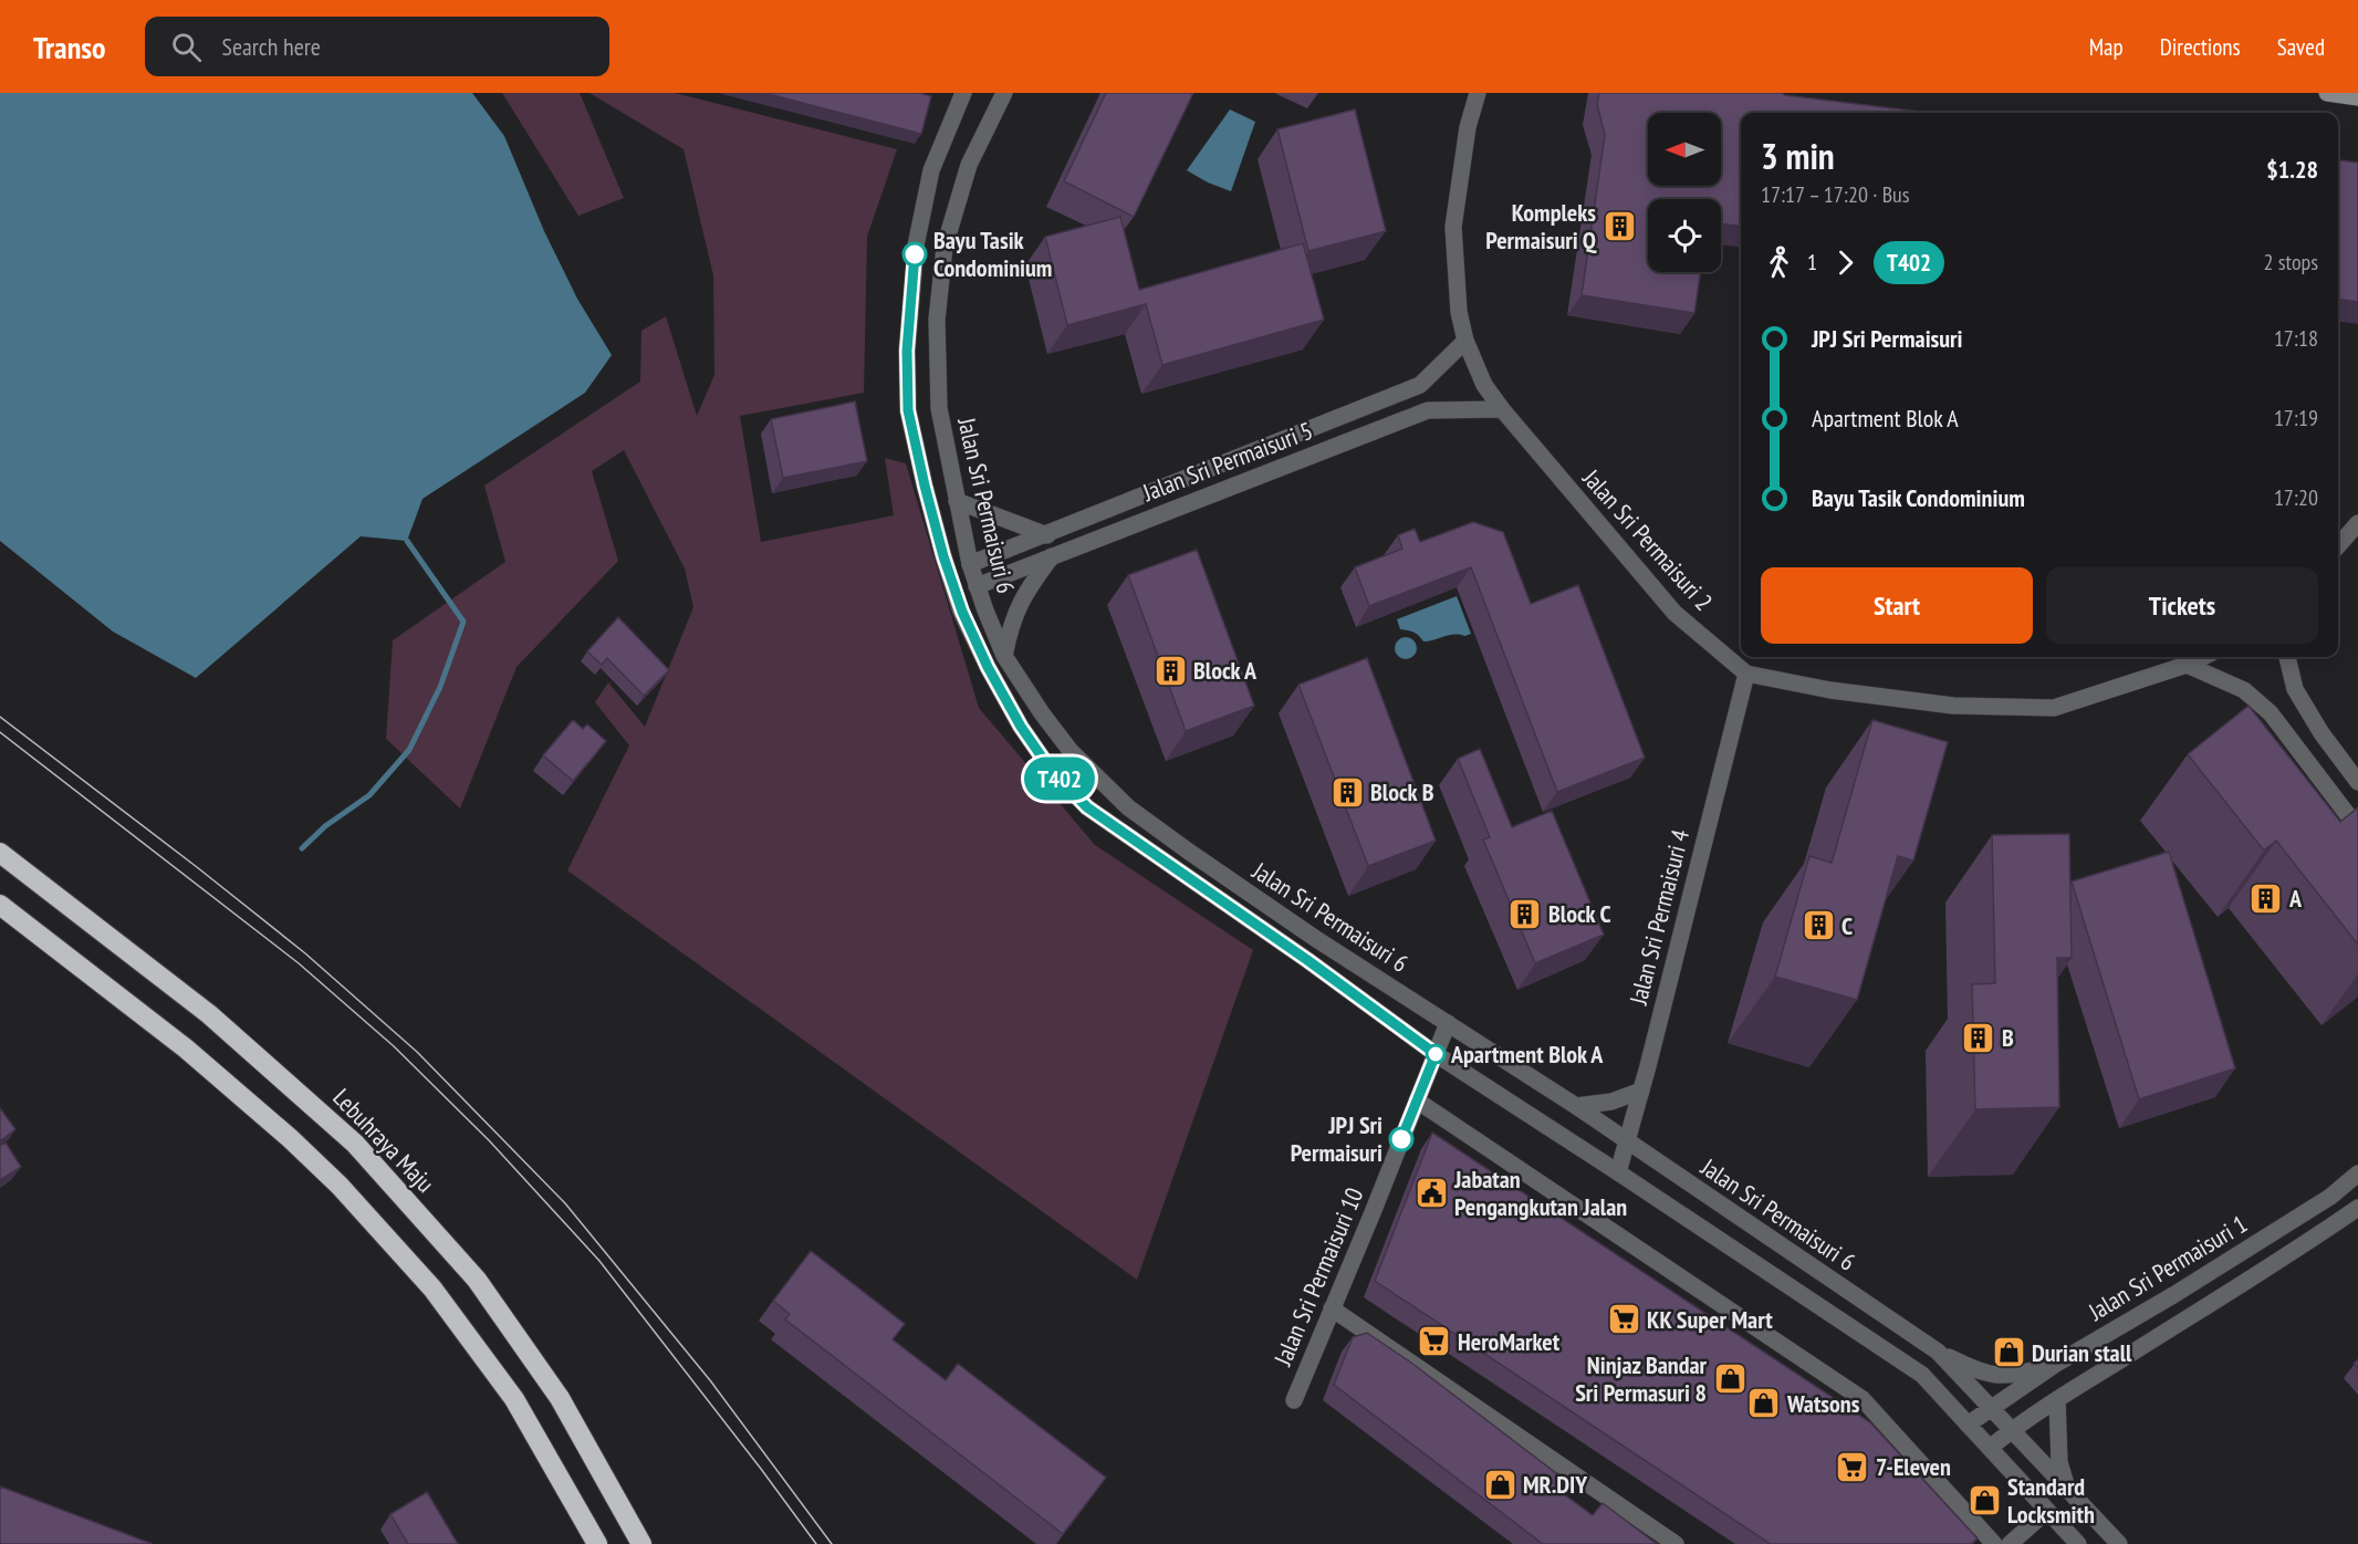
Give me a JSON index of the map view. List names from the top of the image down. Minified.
{"streets":{"highway":["Lebuhraya Maju"],"street":["Jalan Sri Permaisuri 5","Jalan Sri Permaisuri 6","Jalan Sri Permaisuri 2","Jalan Sri Permaisuri 4","Jalan Sri Permaisuri 1","Jalan Sri Permaisuri 10"]},"crossings":[["Jalan Sri Permaisuri 5","Jalan Sri Permaisuri 6"],["Jalan Sri Permaisuri 5","Jalan Sri Permaisuri 2"],["Jalan Sri Permaisuri 6","Jalan Sri Permaisuri 4"],["Jalan Sri Permaisuri 6","Jalan Sri Permaisuri 1"],["Jalan Sri Permaisuri 6","Jalan Sri Permaisuri 10"],["Jalan Sri Permaisuri 2","Jalan Sri Permaisuri 4"]],"places":{"building":["Kompleks Permaisuri Q","Block A","Block B","A","Block C","C","B"],"other":["Bayu Tasik Condominium","Apartment Blok A","JPJ Sri Permaisuri"],"public building":["Jabatan Pengangkutan Jalan"],"supermarket":["KK Super Mart","HeroMarket","7-Eleven"],"shop":["Durian stall","Ninjaz Bandar Sri Permasuri 8","Watsons","MR.DIY","Standard Locksmith"]},"lines":["bus line T402"],"north":"left","page":{"header":"Transo","search":"Search here","nav":["Map","Directions","Saved"],"on_map":"T402","heading":["3 min","17:17 – 17:20 · Bus","$1.28"],"legs":["1","T402","2 stops"],"list":[{"name":"JPJ Sri Permaisuri","value":"17:18"},{"name":"Apartment Blok A","value":"17:19"},{"name":"Bayu Tasik Condominium","value":"17:20"}],"buttons":["Start","Tickets"]}}
